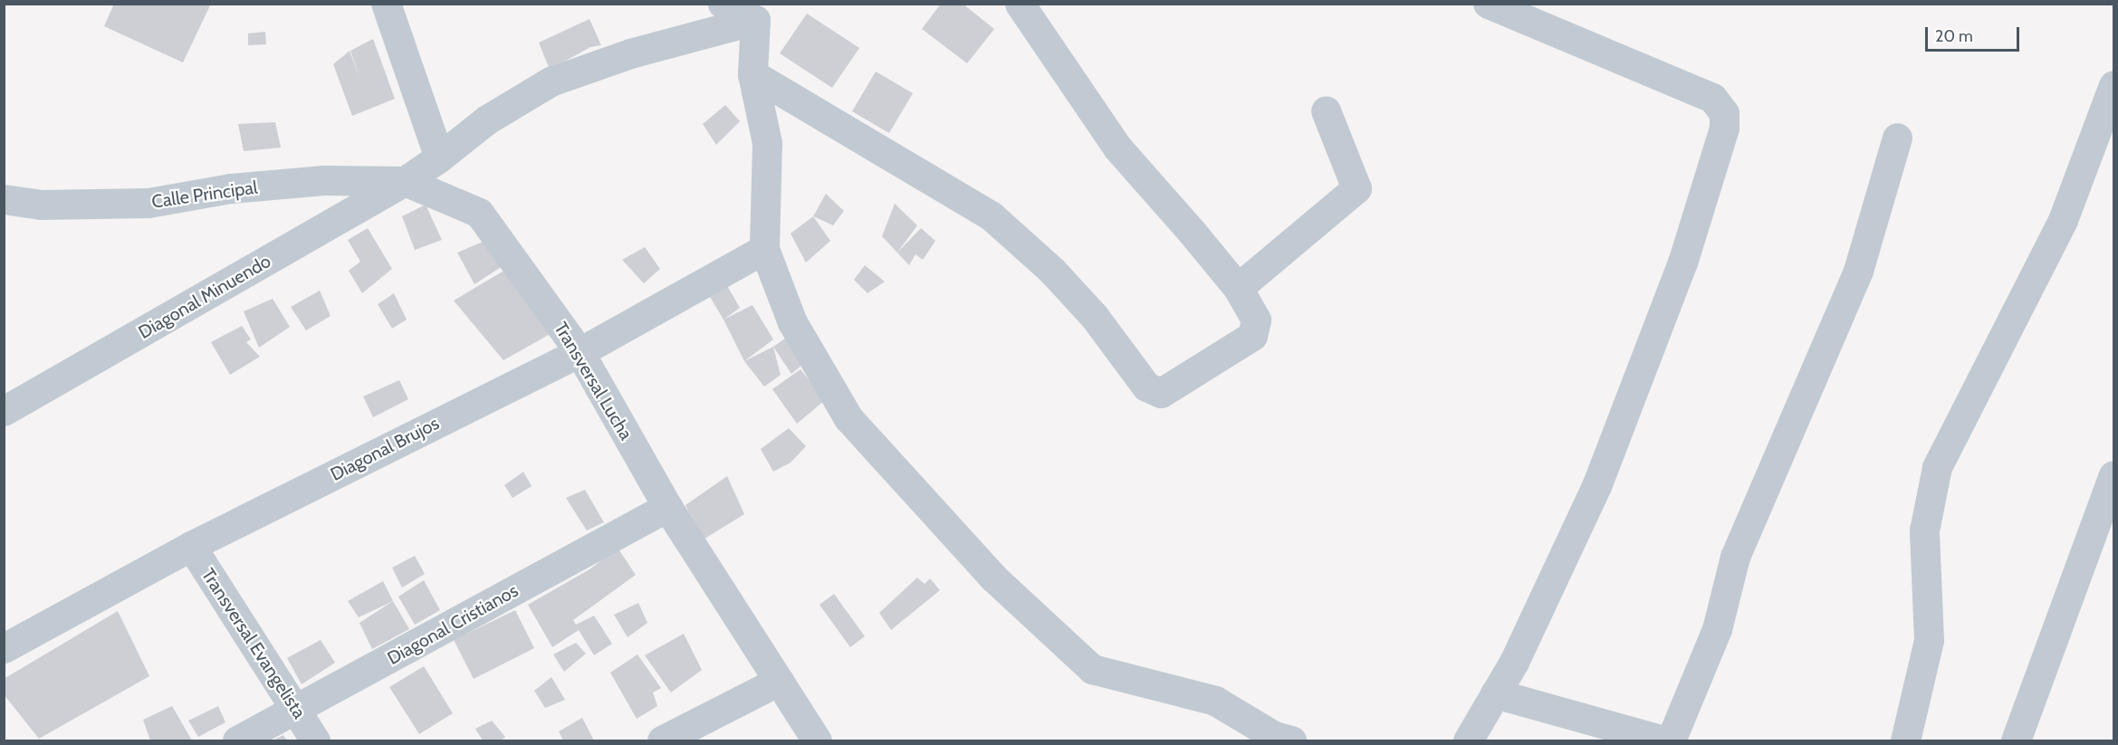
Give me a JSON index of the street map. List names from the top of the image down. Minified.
{"streets":{"street":["Calle Principal","Diagonal Minuendo","Transversal Lucha","Diagonal Brujos","Diagonal Cristianos","Transversal Evangelista"]},"crossings":[["Calle Principal","Diagonal Minuendo"],["Calle Principal","Transversal Lucha"],["Diagonal Minuendo","Transversal Lucha"],["Transversal Lucha","Diagonal Brujos"],["Transversal Lucha","Diagonal Cristianos"],["Diagonal Brujos","Transversal Evangelista"],["Diagonal Cristianos","Transversal Evangelista"]],"scale_bar":"20 m"}
